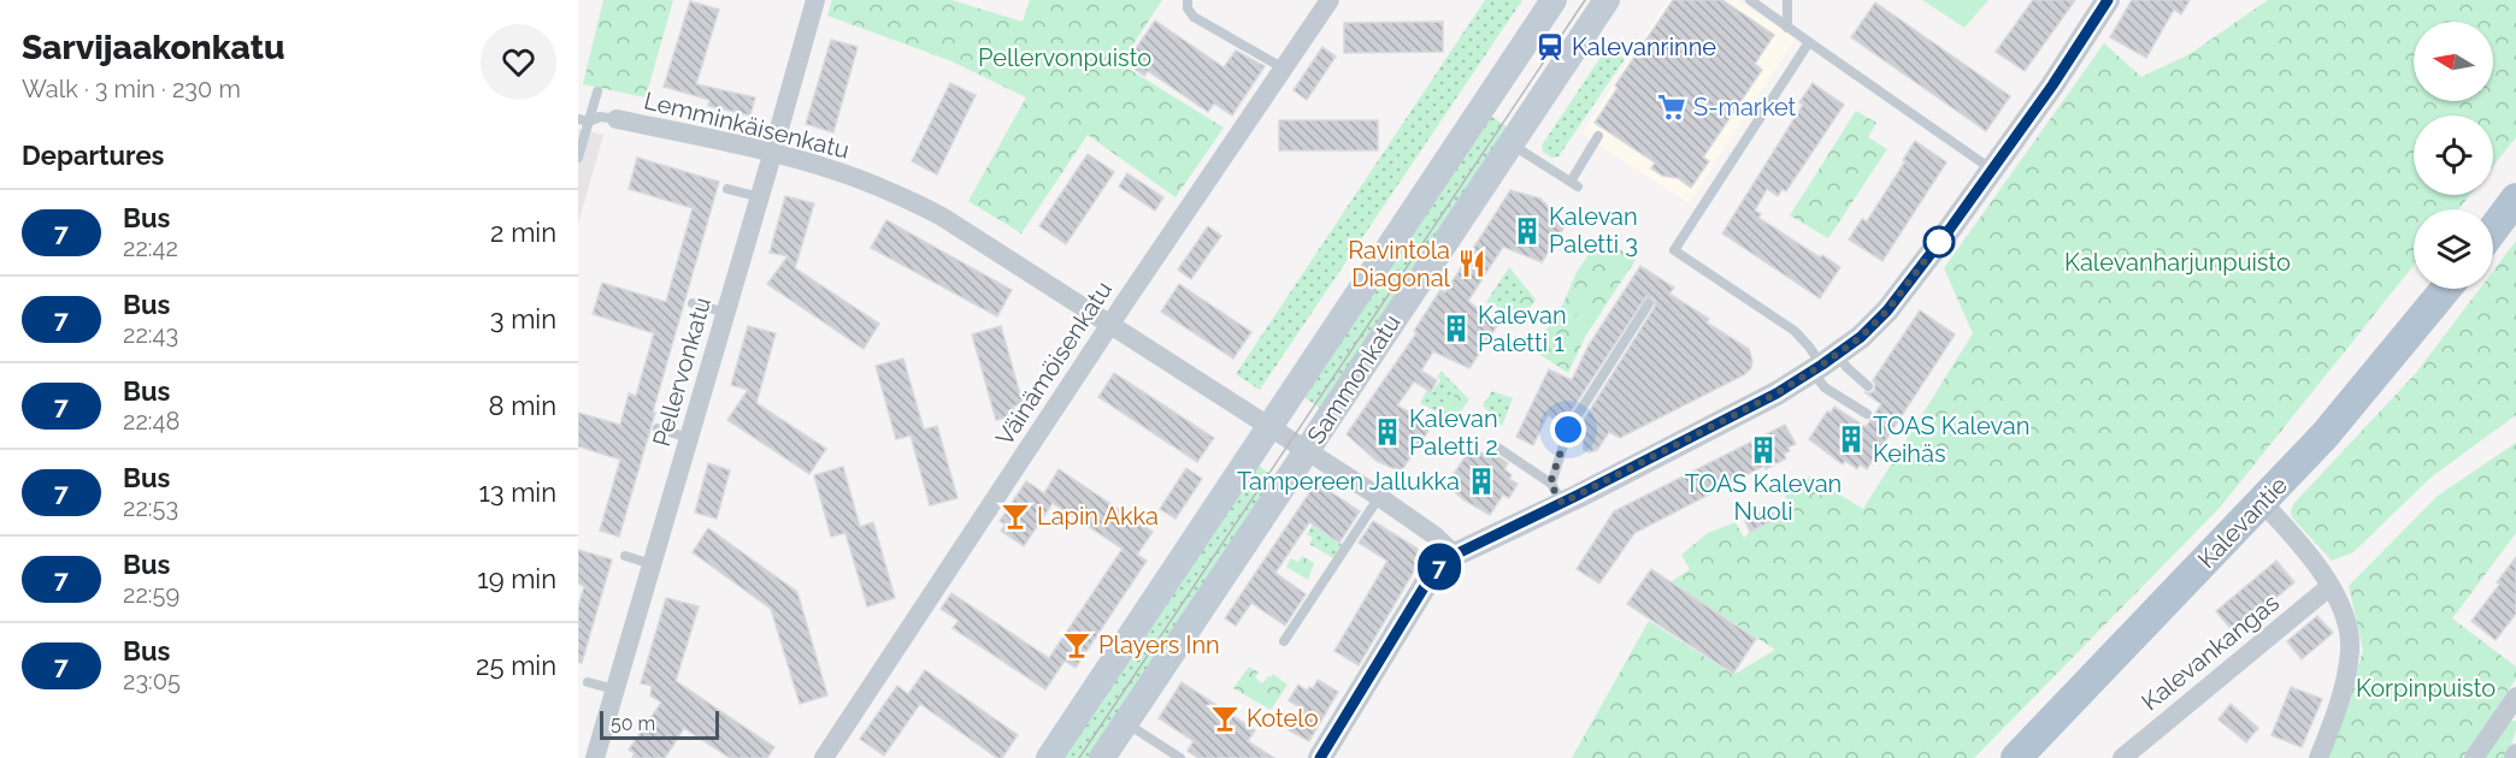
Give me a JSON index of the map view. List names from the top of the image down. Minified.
{"streets":{"main road":["Sammonkatu","Kalevantie"],"street":["Lemminkäisenkatu","Väinämöisenkatu","Pellervonkatu","Kalevankangas"]},"crossings":[["Lemminkäisenkatu","Väinämöisenkatu"],["Lemminkäisenkatu","Pellervonkatu"],["Lemminkäisenkatu","Sammonkatu"]],"parks":["Pellervonpuisto","Kalevanharjunpuisto","Korpinpuisto"],"places":{"station":["Kalevanrinne"],"supermarket":["S-market"],"building":["Kalevan Paletti 3","Kalevan Paletti 1","Kalevan Paletti 2","TOAS Kalevan Keihäs","TOAS Kalevan Nuoli","Tampereen Jallukka"],"restaurant":["Ravintola Diagonal"],"bar":["Lapin Akka","Players Inn","Kotelo"]},"lines":["bus line 7"],"scale_bar":"50 m","north":"left","page":{"heading":[["Sarvijaakonkatu","Walk · 3 min · 230 m"],"Departures"],"on_map":"7","list":[{"mark":"7","name":"Bus","note":"22:42","value":"2 min"},{"mark":"7","name":"Bus","note":"22:43","value":"3 min"},{"mark":"7","name":"Bus","note":"22:48","value":"8 min"},{"mark":"7","name":"Bus","note":"22:53","value":"13 min"},{"mark":"7","name":"Bus","note":"22:59","value":"19 min"},{"mark":"7","name":"Bus","note":"23:05","value":"25 min"}],"scale":"50 m"}}
